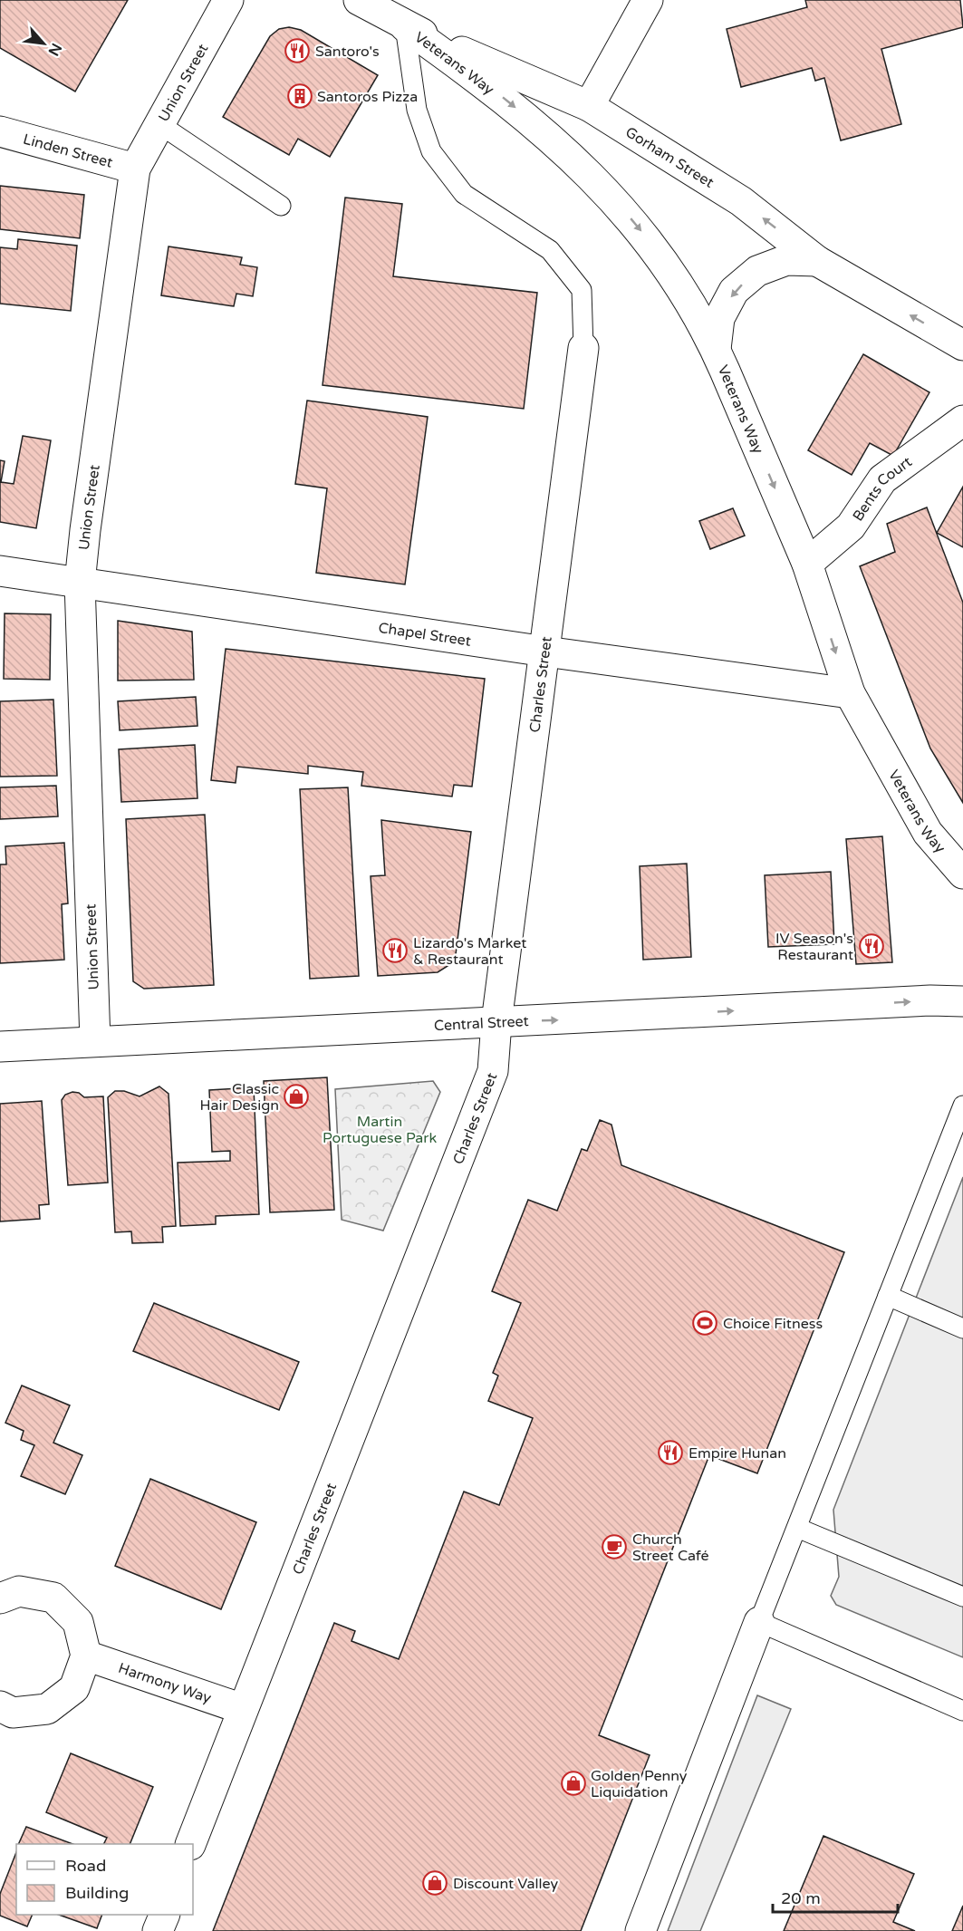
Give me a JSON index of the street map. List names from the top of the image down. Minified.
{"streets":{"street":["Veterans Way","Union Street","Linden Street","Gorham Street","Bents Court","Chapel Street","Charles Street","Central Street","Harmony Way"]},"crossings":[["Veterans Way","Gorham Street"],["Veterans Way","Bents Court"],["Veterans Way","Chapel Street"],["Union Street","Linden Street"],["Union Street","Chapel Street"],["Union Street","Central Street"],["Chapel Street","Charles Street"],["Charles Street","Central Street"],["Charles Street","Harmony Way"]],"one_way":["Veterans Way","Gorham Street","Central Street"],"parks":["Martin Portuguese Park"],"places":{"restaurant":["Santoro's","IV Season's Restaurant","Lizardo's Market & Restaurant","Empire Hunan"],"building":["Santoros Pizza"],"shop":["Classic Hair Design","Golden Penny Liquidation","Discount Valley"],"sports":["Choice Fitness"],"cafe":["Church Street Café"]},"legend":["Road","Building"],"scale_bar":"20 m","north":"bottom right"}
